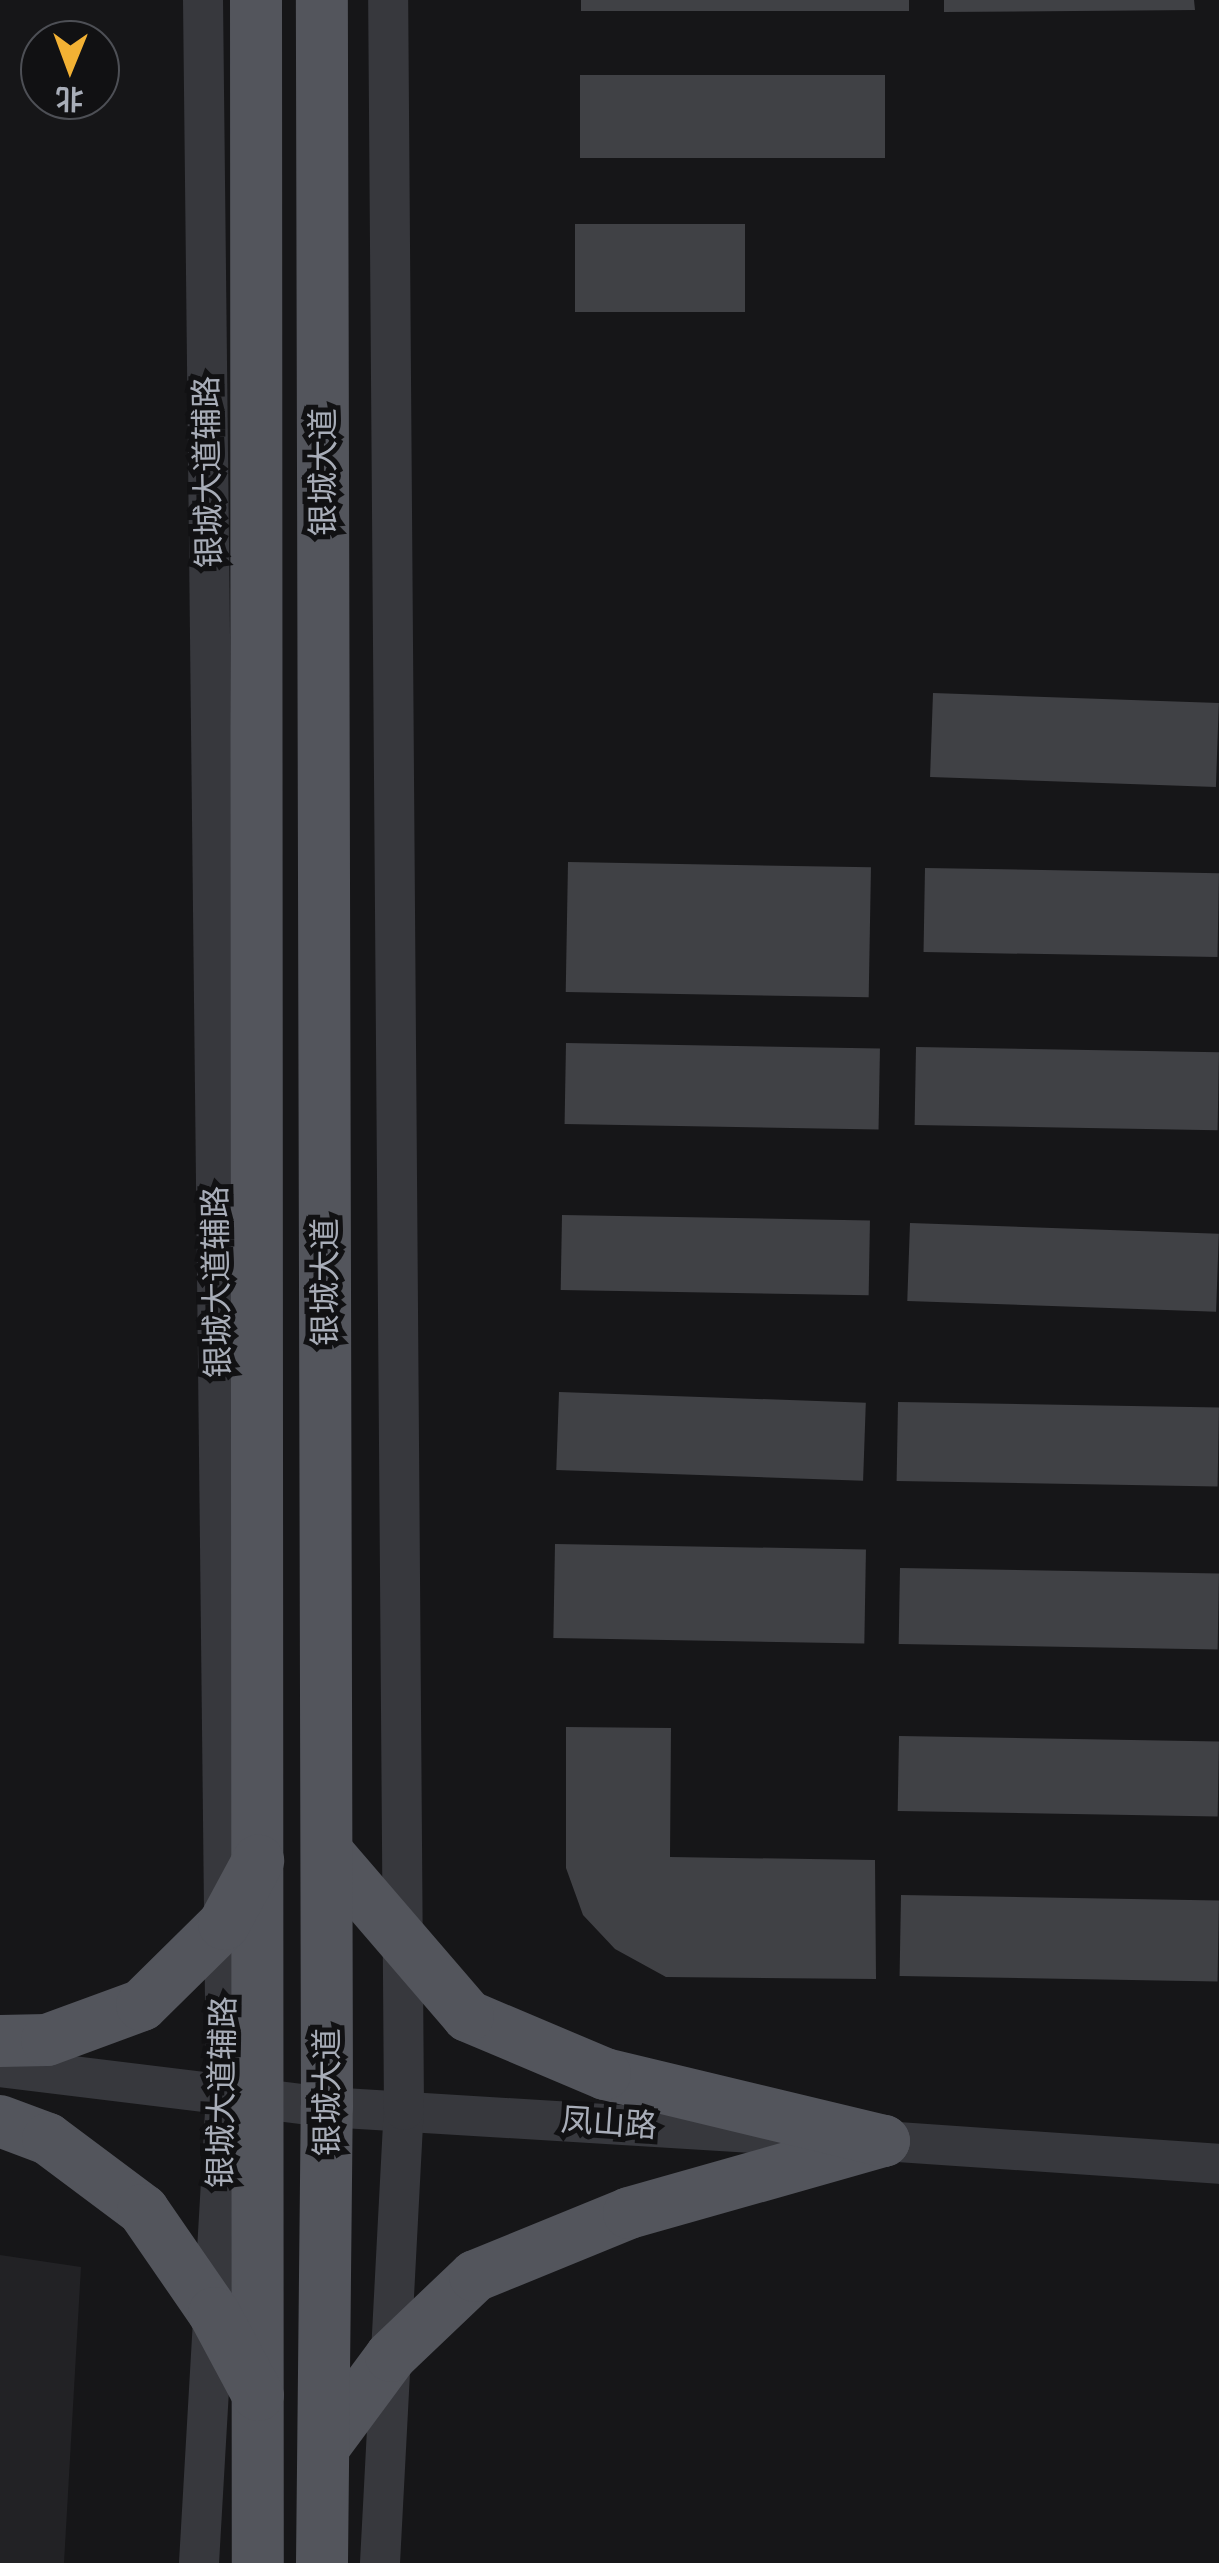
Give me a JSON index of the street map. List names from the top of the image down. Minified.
{"streets":{"main road":["银城大道"],"street":["银城大道辅路","凤山路"]},"crossings":[["银城大道辅路","银城大道"],["银城大道辅路","凤山路"],["银城大道","凤山路"]],"north":"bottom"}
